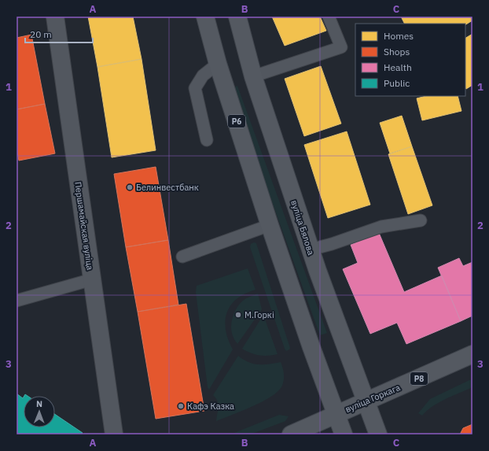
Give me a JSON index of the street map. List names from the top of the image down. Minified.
{"streets":{"main road":["Р6","вуліца Бялова","Р8","вуліца Горкага"],"street":["Першамайская вуліца"]},"crossings":[["Р6","вуліца Горкага"],["вуліца Бялова","вуліца Горкага"]],"places":["Белинвестбанк","М.Горкі","Кафэ Казка"],"legend":["Homes","Shops","Health","Public"],"scale_bar":"20 m","north":"top","grid":{"columns":["A","B","C"],"rows":["1","2","3"]}}
